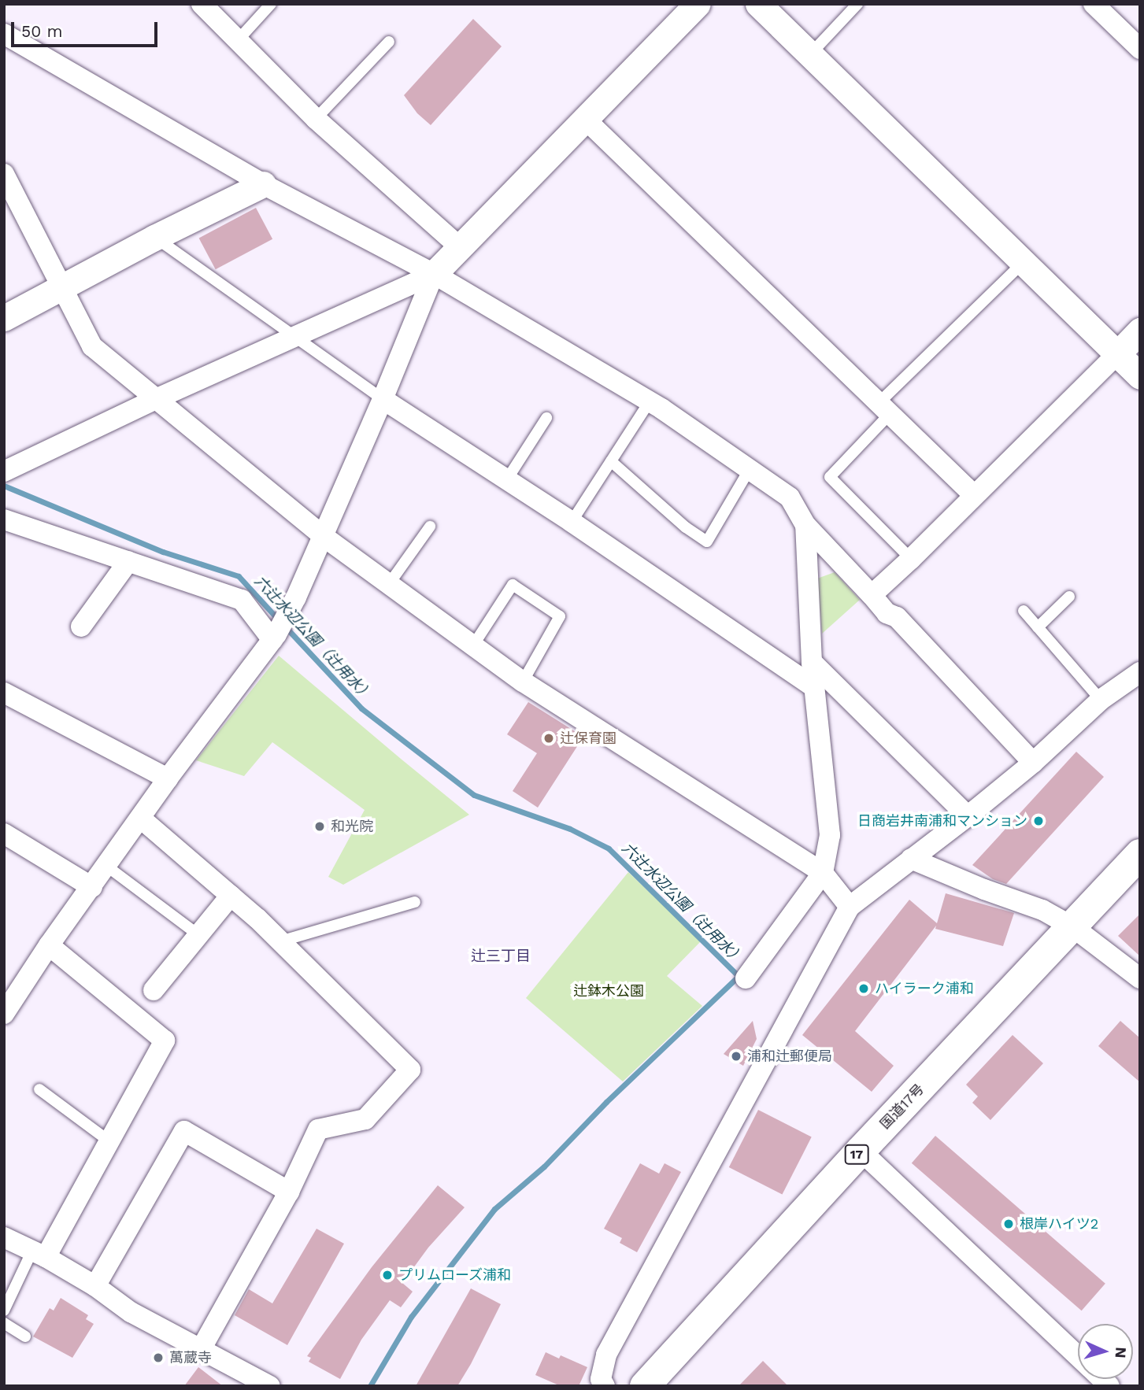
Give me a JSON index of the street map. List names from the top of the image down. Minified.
{"streets":{"highway":["国道17号","17"]},"districts":["辻三丁目"],"water":["六辻水辺公園（辻用水）"],"parks":["辻鉢木公園"],"places":["辻保育園","日商岩井南浦和マンション","和光院","ハイラーク浦和","浦和辻郵便局","根岸ハイツ2","プリムローズ浦和","萬蔵寺"],"scale_bar":"50 m","north":"right"}
